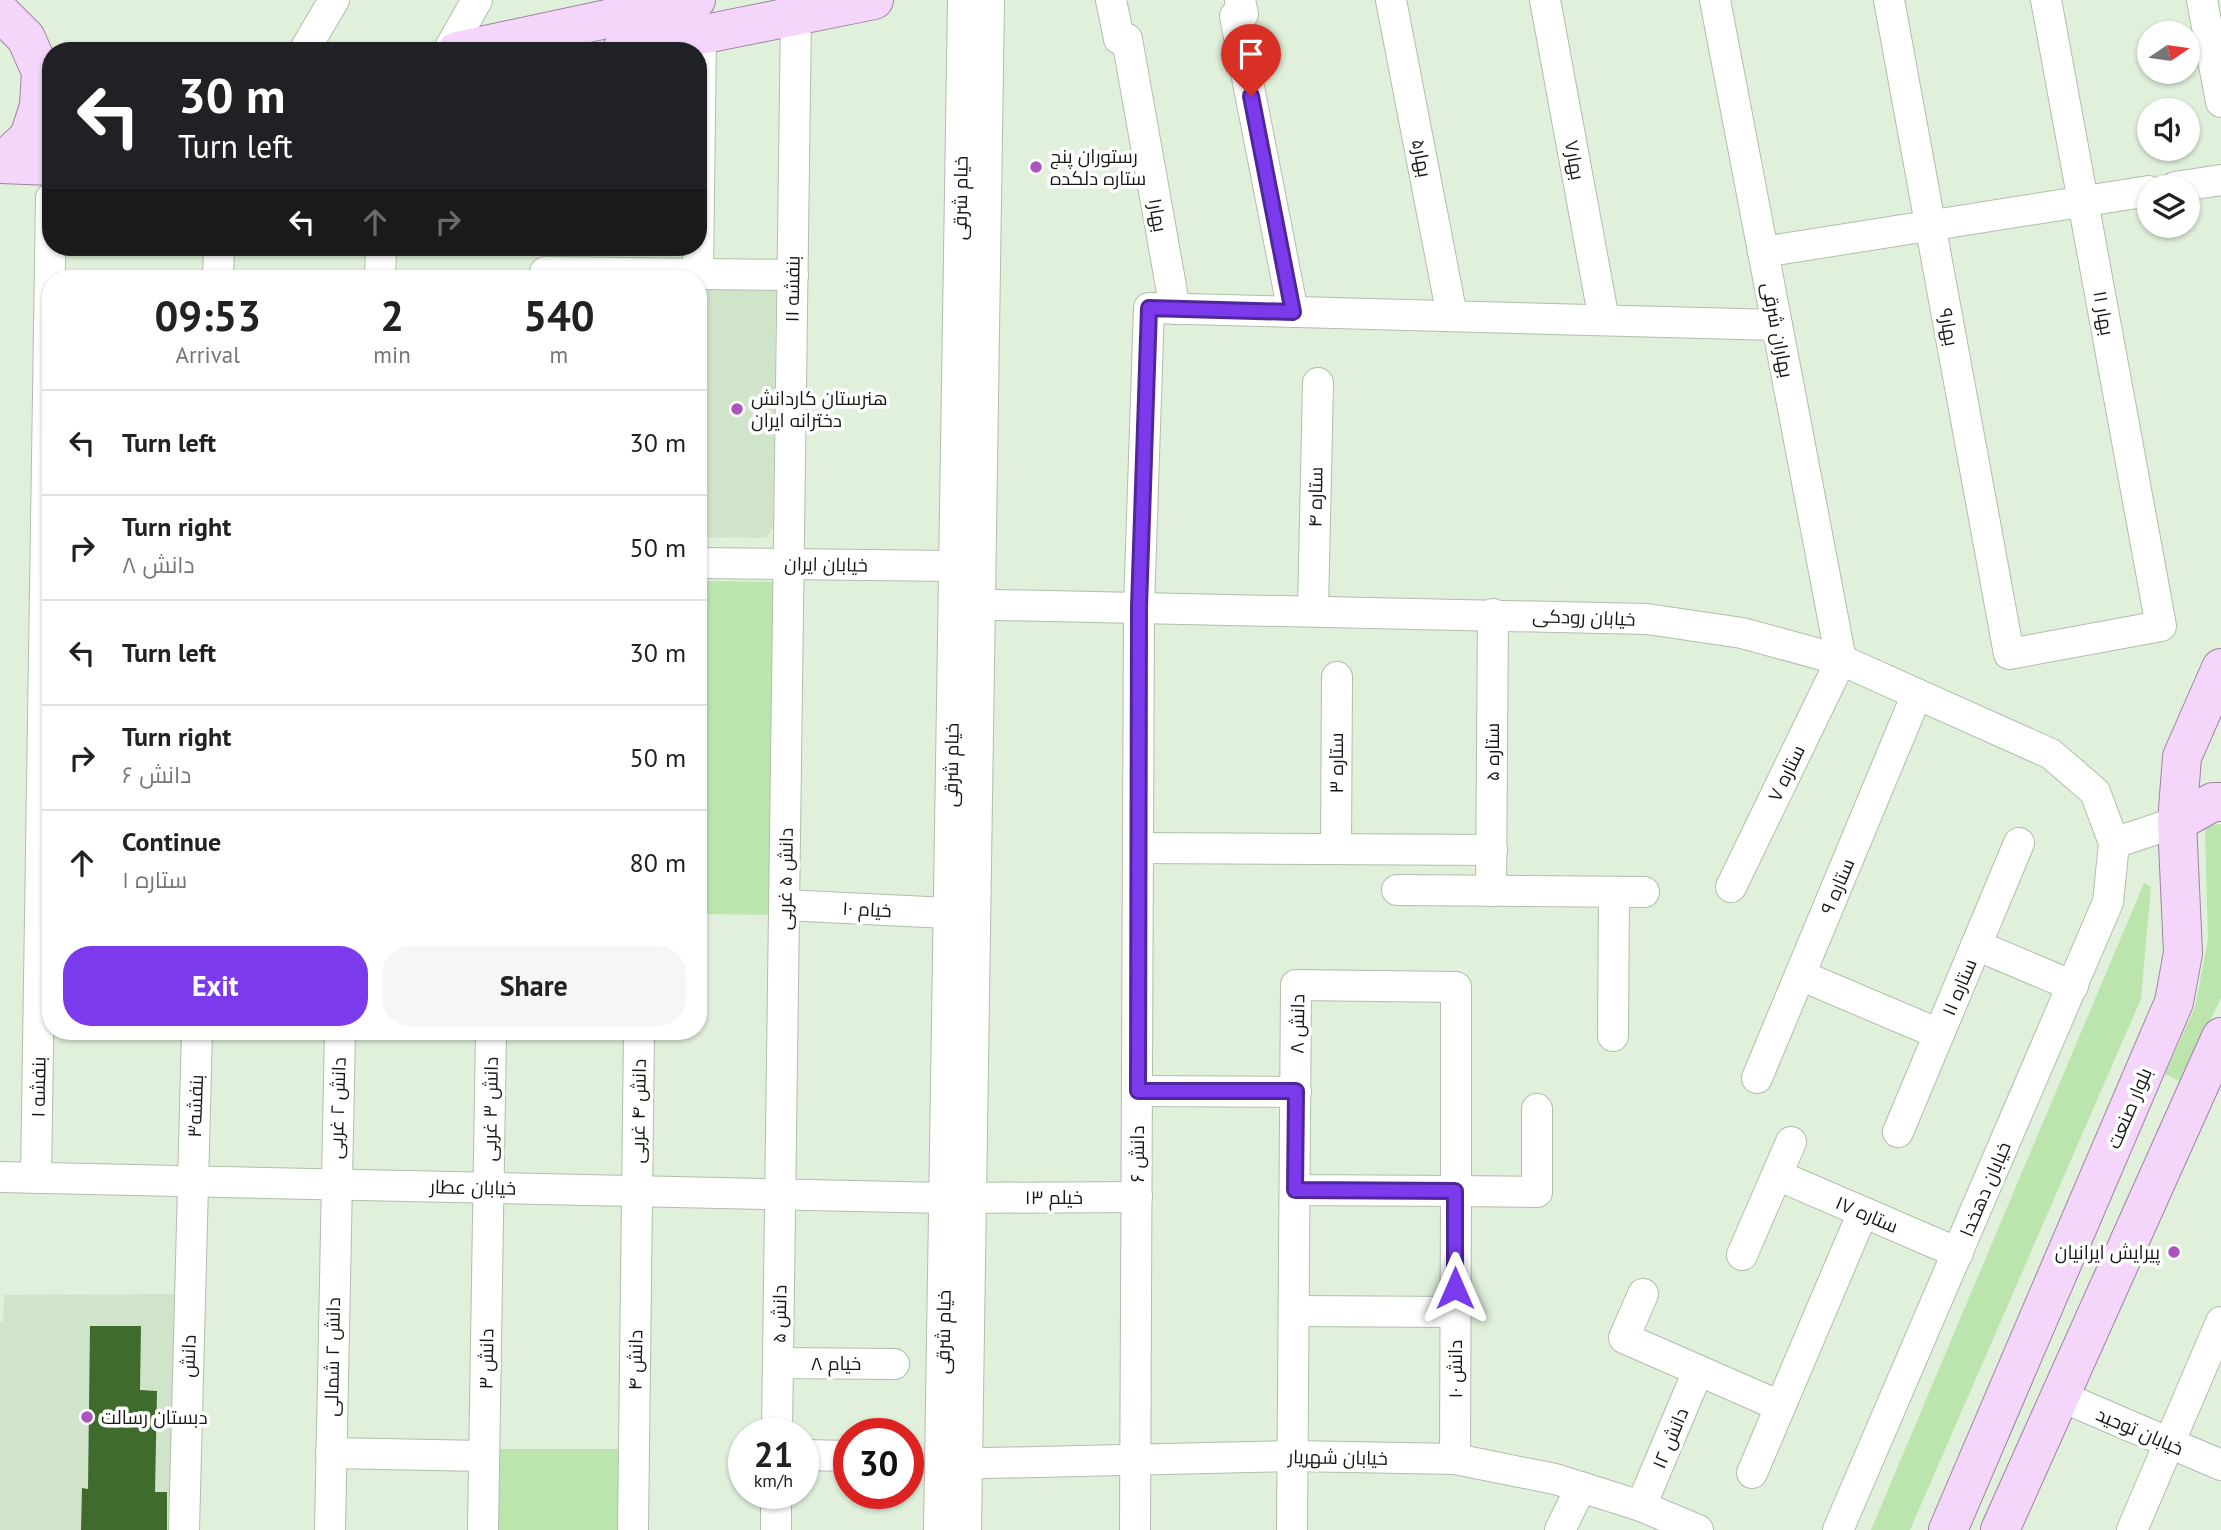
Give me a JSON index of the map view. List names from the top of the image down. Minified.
{"streets":{"main road":["بلوار صنعت"],"street":["بهار۵","بهار۷","خیام شرقی","بهار۱","بنفشه ۱۱","بهار ۱۱","بهار۹","بهاران شرقی","ستاره ۴","خیابان ایران","خیابان رودکی","ستاره ۵","ستاره ۳","ستاره ۷","دانش ۵ غربی","ستاره ۹","خیام ۱۰","ستاره ۱۱","دانش ۸","بنفشه ۱","بنفشه۳","دانش ۲ غربی","دانش ۳ غربی","دانش ۴ غربی","دانش ۶","خیابان عطار","خیابان دهخدا","خیلم ۱۳","ستاره ۱۷","دانش ۵","دانش","دانش ۲ شمالی","دانش ۳","دانش ۴","خیام ۸","دانش ۱۰","خیابان توحید","دانش ۱۲","خیابان شهریار"]},"crossings":[["خیام شرقی","خیابان ایران"],["خیام شرقی","خیابان رودکی"],["خیام شرقی","خیام ۱۰"],["خیام شرقی","خیابان عطار"],["خیام شرقی","خیلم ۱۳"],["خیام شرقی","خیابان شهریار"],["بهار۱","خیابان رودکی"],["بهار۱","دانش ۶"],["بنفشه ۱۱","خیابان ایران"],["بنفشه ۱۱","دانش ۵ غربی"],["بهار ۱۱","بهار۹"],["بهاران شرقی","خیابان رودکی"],["بهاران شرقی","ستاره ۷"],["ستاره ۴","خیابان رودکی"],["خیابان ایران","دانش ۵ غربی"],["خیابان رودکی","ستاره ۵"],["خیابان رودکی","ستاره ۷"],["خیابان رودکی","ستاره ۹"],["خیابان رودکی","دانش ۶"],["خیابان رودکی","خیابان دهخدا"],["دانش ۵ غربی","خیام ۱۰"],["دانش ۵ غربی","خیابان عطار"],["دانش ۵ غربی","دانش ۵"],["دانش ۸","دانش ۱۰"],["دانش ۸","خیابان شهریار"],["بنفشه ۱","خیابان عطار"],["بنفشه۳","خیابان عطار"],["بنفشه۳","دانش"],["دانش ۲ غربی","خیابان عطار"],["دانش ۲ غربی","دانش ۲ شمالی"],["دانش ۳ غربی","خیابان عطار"],["دانش ۳ غربی","دانش ۳"],["دانش ۴ غربی","خیابان عطار"],["دانش ۴ غربی","دانش ۴"],["دانش ۶","خیلم ۱۳"],["دانش ۶","خیابان شهریار"],["خیابان عطار","خیلم ۱۳"],["خیابان عطار","دانش ۵"],["خیابان عطار","دانش"],["خیابان عطار","دانش ۲ شمالی"],["خیابان عطار","دانش ۳"],["خیابان عطار","دانش ۴"],["خیابان دهخدا","ستاره ۱۷"],["دانش ۵","خیام ۸"],["دانش ۱۰","خیابان شهریار"],["دانش ۱۲","خیابان شهریار"]],"places":["رستوران پنج ستاره دلکده","هنرستان کاردانش دخترانه ایران","پیرایش ایرانیان","دبستان رسالت"],"north":"right","page":{"turn":["30 m","Turn left"],"eta":["09:53","Arrival","2","min","540","m"],"list":[{"name":"Turn left","value":"30 m"},{"name":"Turn right","note":"دانش ۸","value":"50 m"},{"name":"Turn left","value":"30 m"},{"name":"Turn right","note":"دانش ۶","value":"50 m"},{"name":"Continue","note":"ستاره ۱","value":"80 m"}],"buttons":["Exit","Share"],"speed":"21 km/h","limit":"30"}}
